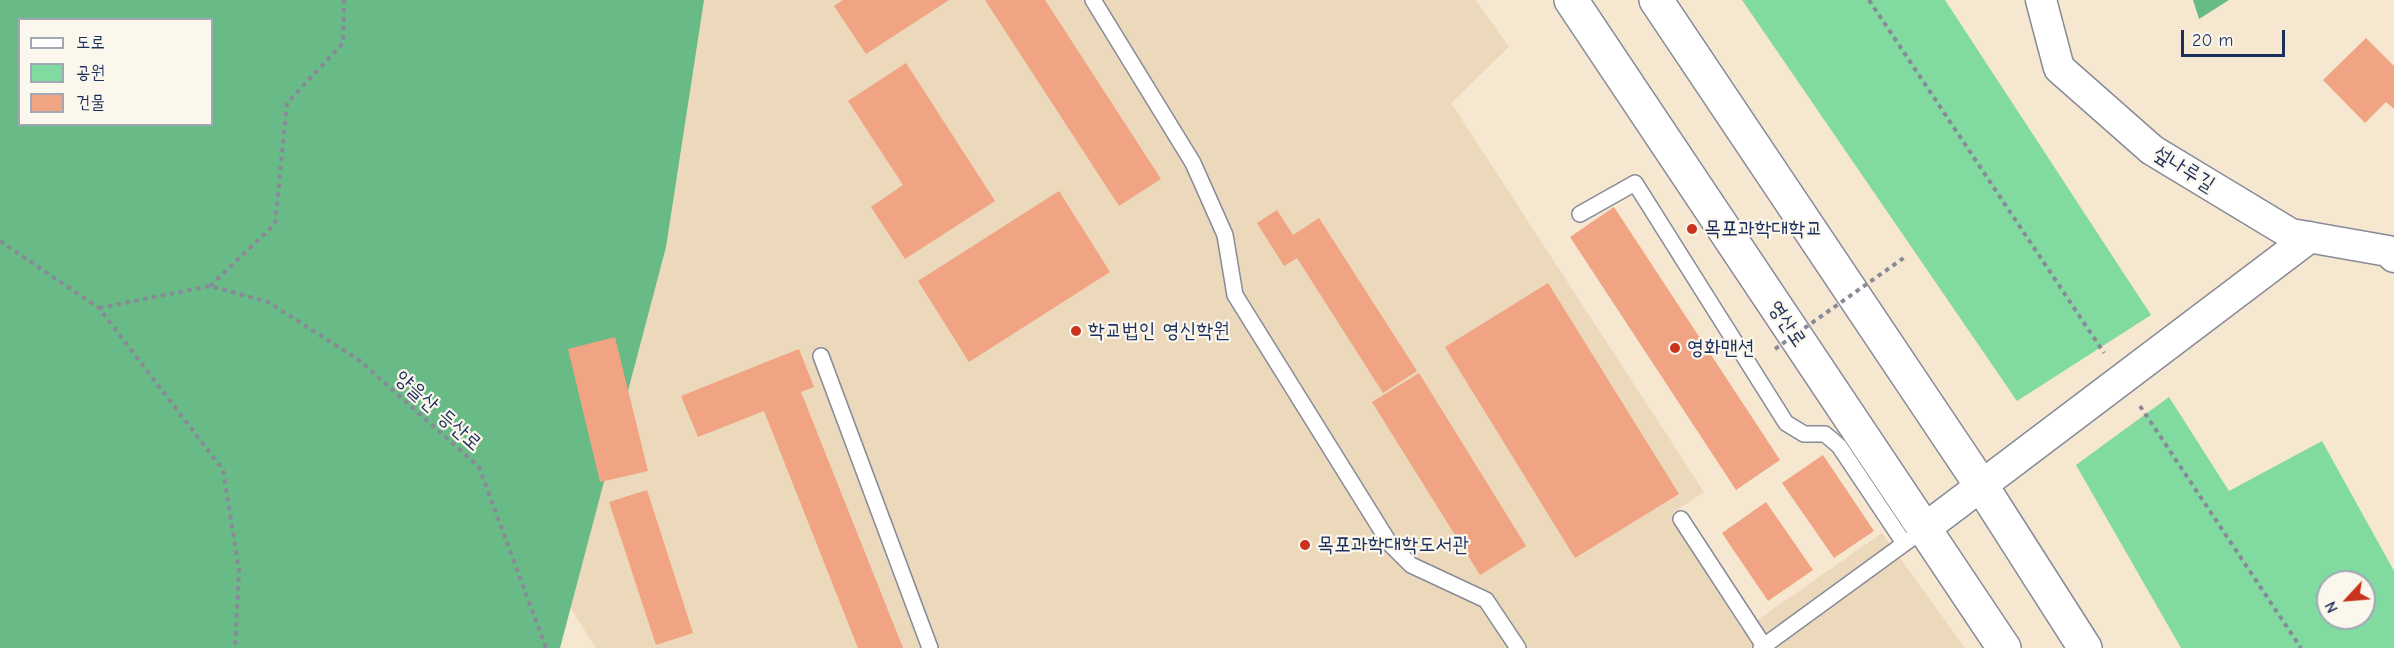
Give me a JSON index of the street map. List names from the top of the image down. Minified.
{"streets":{"street":["섶나루길","영산로"],"path":["양을산 등산로"]},"places":["목포과학대학교","학교법인 영신학원","영화맨션","목포과학대학도서관"],"legend":["도로","공원","건물"],"scale_bar":"20 m","north":"bottom left"}
